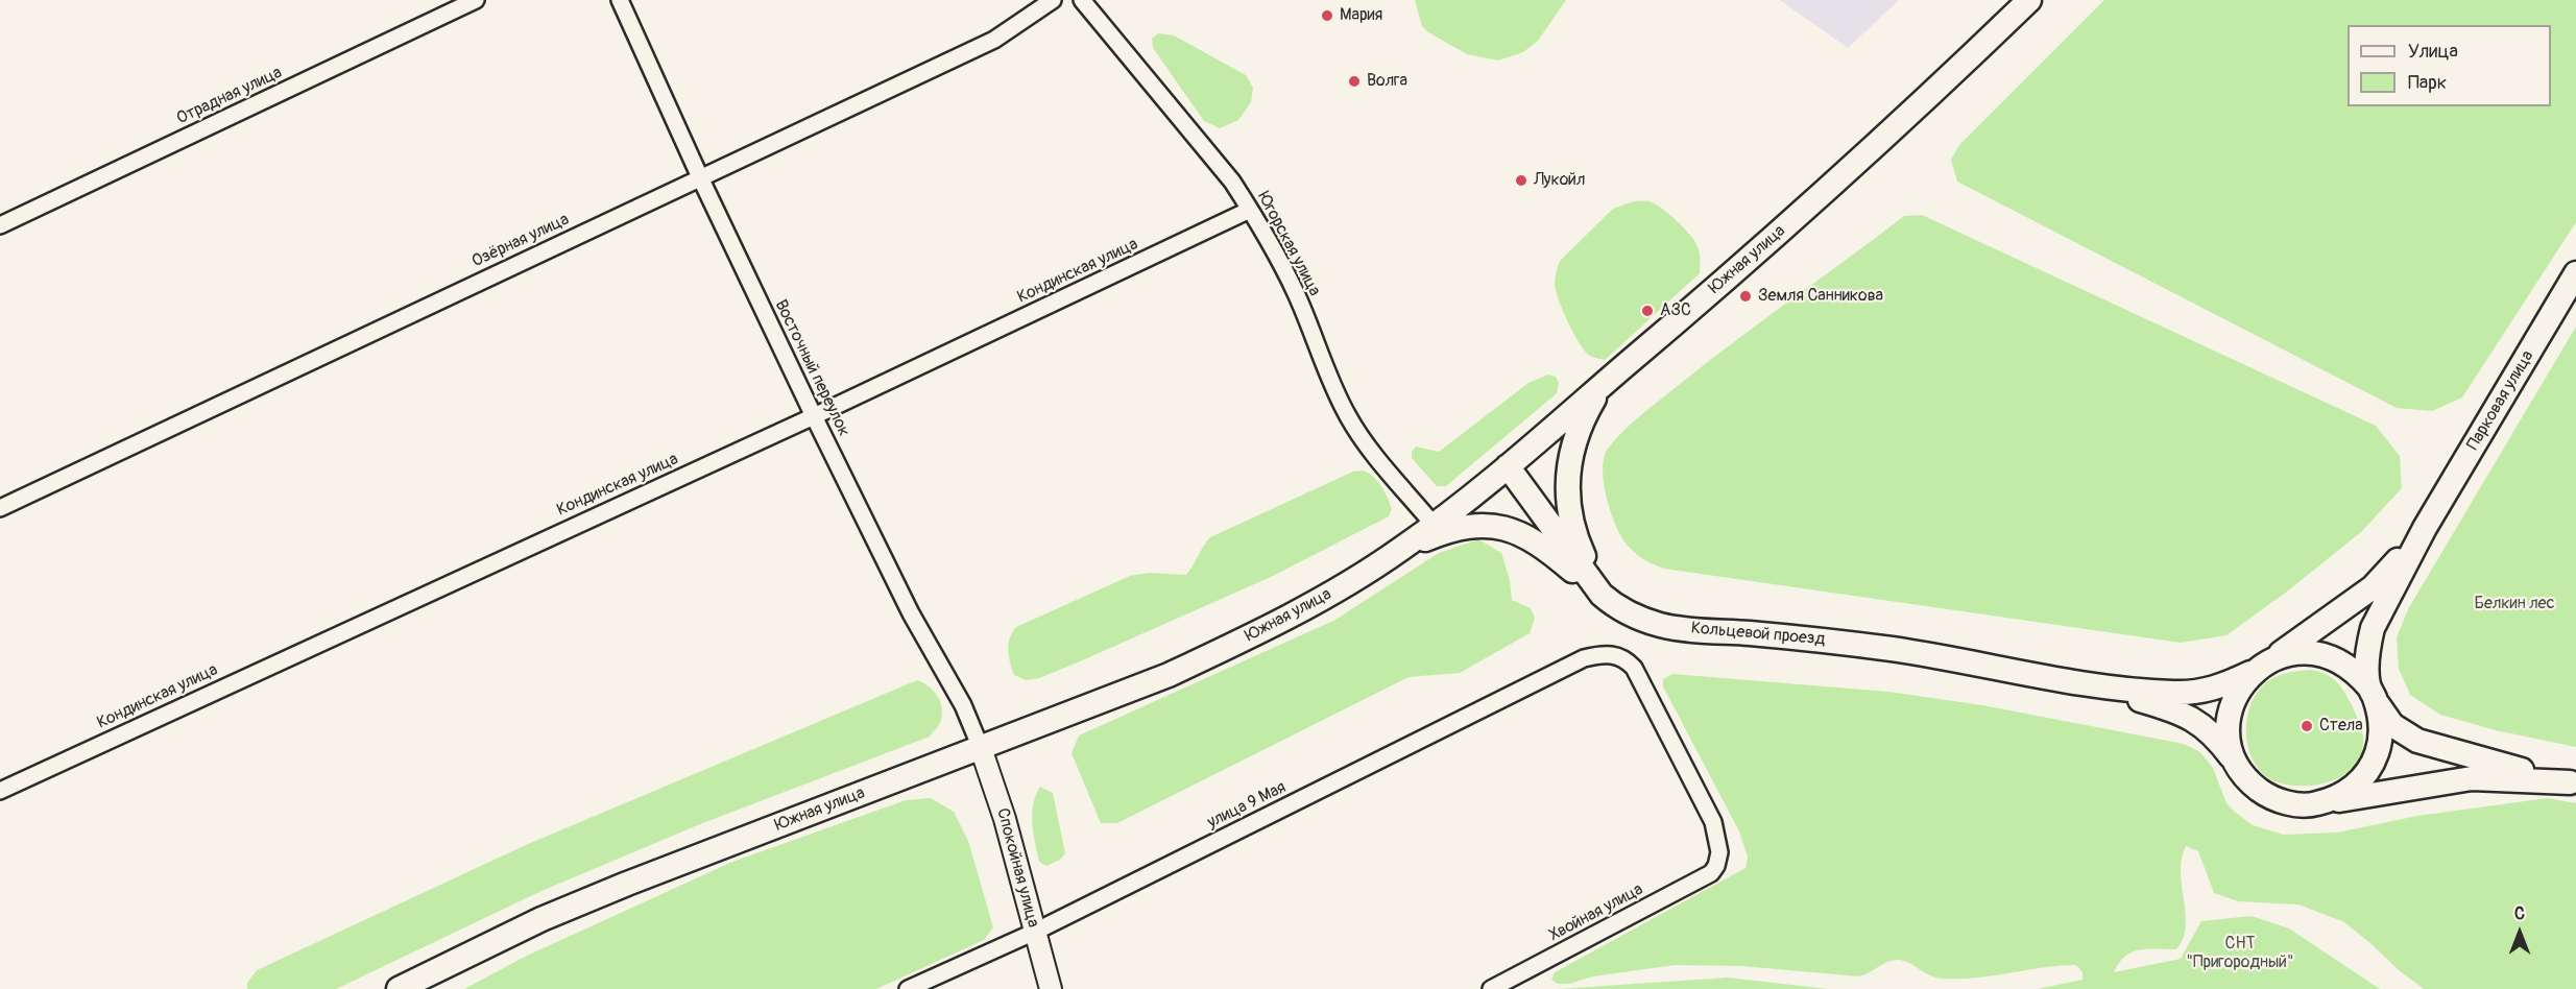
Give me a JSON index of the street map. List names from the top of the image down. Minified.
{"streets":{"main road":["Южная улица","Парковая улица","Кольцевой проезд"],"street":["Отрадная улица","Озёрная улица","Югорская улица","Кондинская улица","Восточный переулок","улица 9 Мая","Спокойная улица","Хвойная улица"]},"crossings":[["Озёрная улица","Восточный переулок"],["Югорская улица","Южная улица"],["Югорская улица","Кондинская улица"],["Южная улица","Восточный переулок"],["Южная улица","Кольцевой проезд"],["Южная улица","Спокойная улица"],["Кондинская улица","Восточный переулок"],["Восточный переулок","Спокойная улица"],["Парковая улица","Кольцевой проезд"],["улица 9 Мая","Спокойная улица"],["улица 9 Мая","Хвойная улица"]],"parks":["Белкин лес","СНТ \"Пригородный\""],"places":["Мария","Волга","Лукойл","Земля Санникова","АЗС","Стела"],"legend":["Улица","Парк"],"north":"top"}
